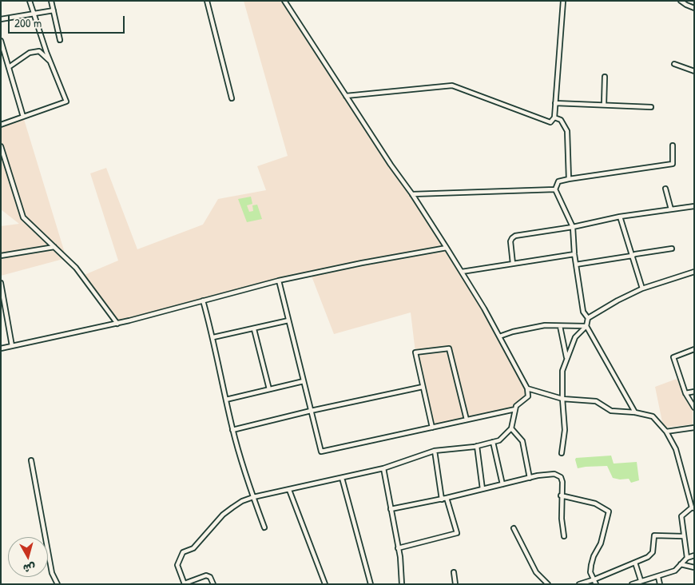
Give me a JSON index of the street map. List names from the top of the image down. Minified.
{"scale_bar":"200 m","north":"bottom"}
